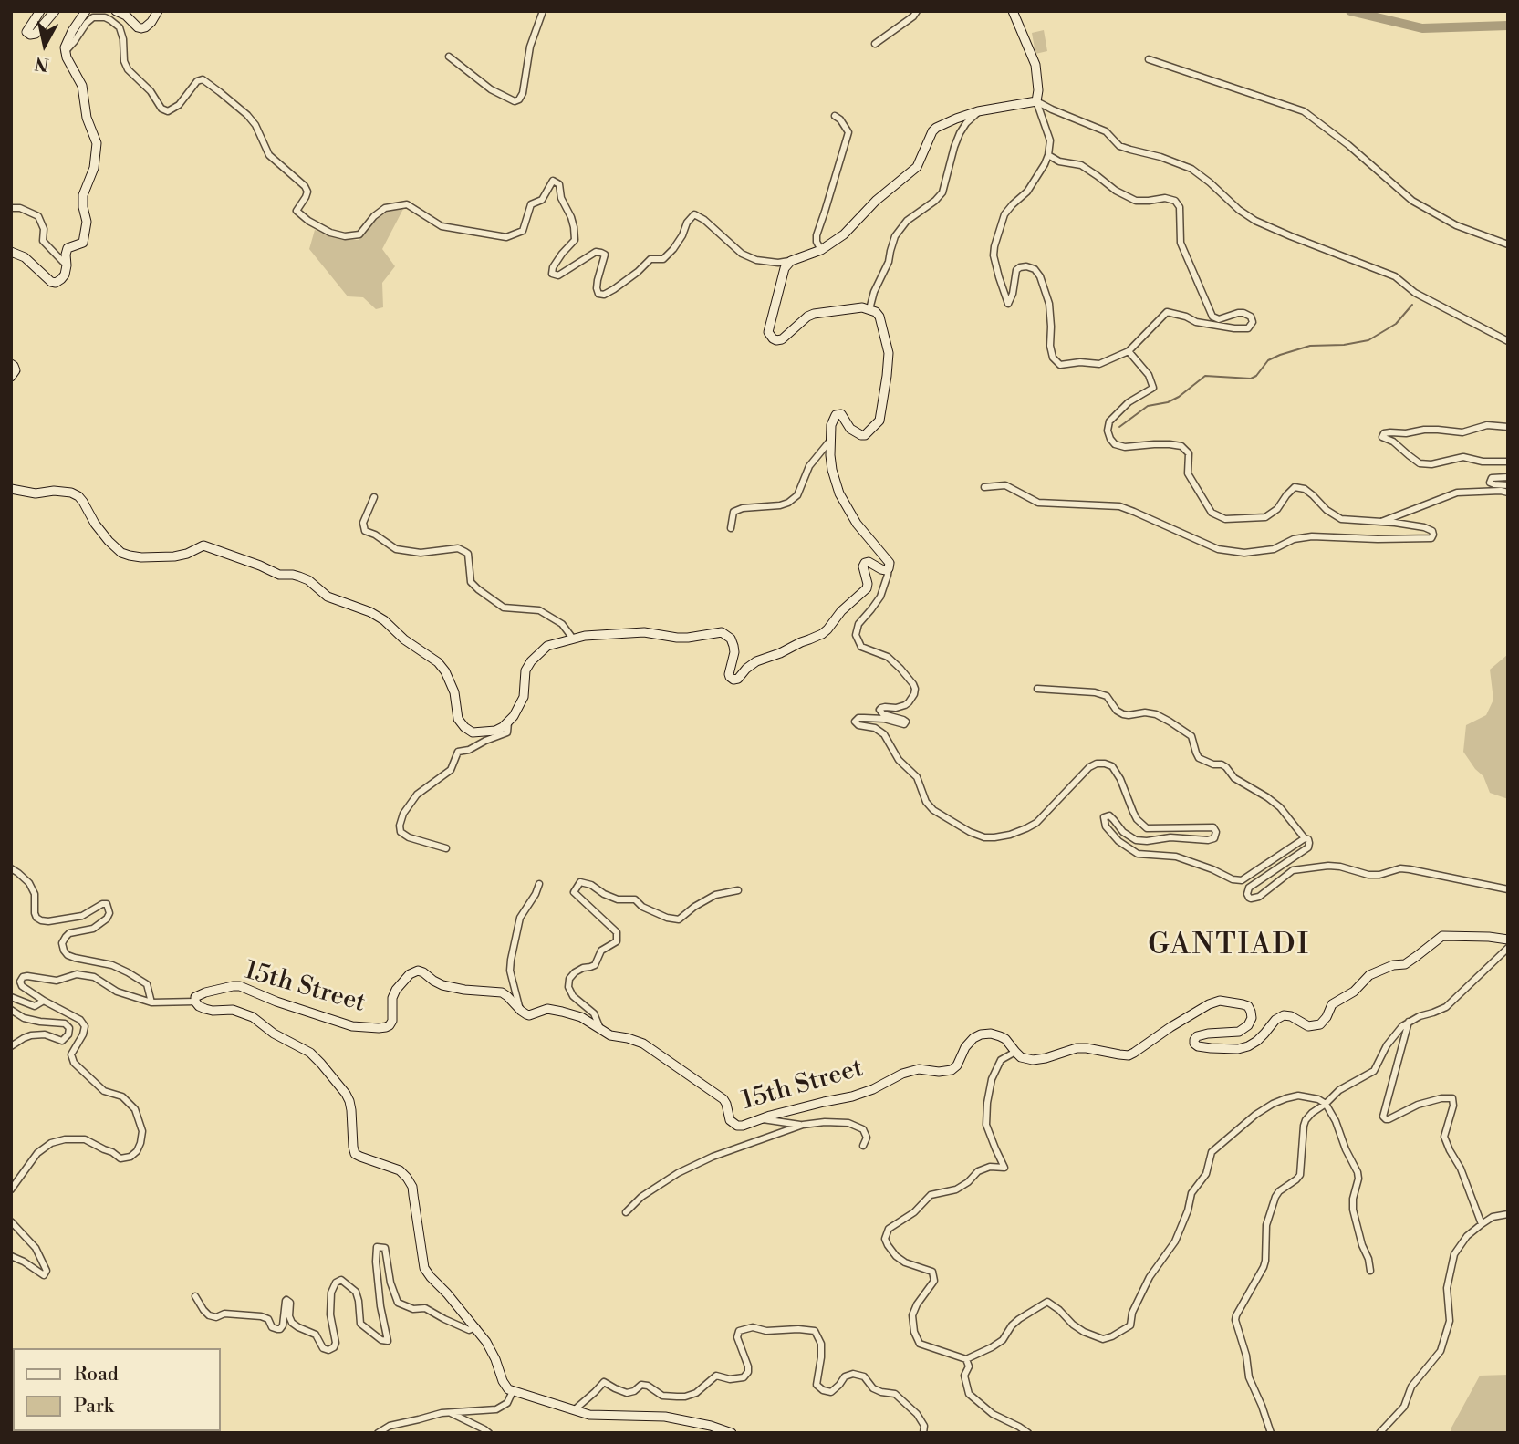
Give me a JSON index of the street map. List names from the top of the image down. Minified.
{"streets":{"street":["15th Street"]},"districts":["GANTIADI"],"legend":["Road","Park"],"north":"bottom"}
